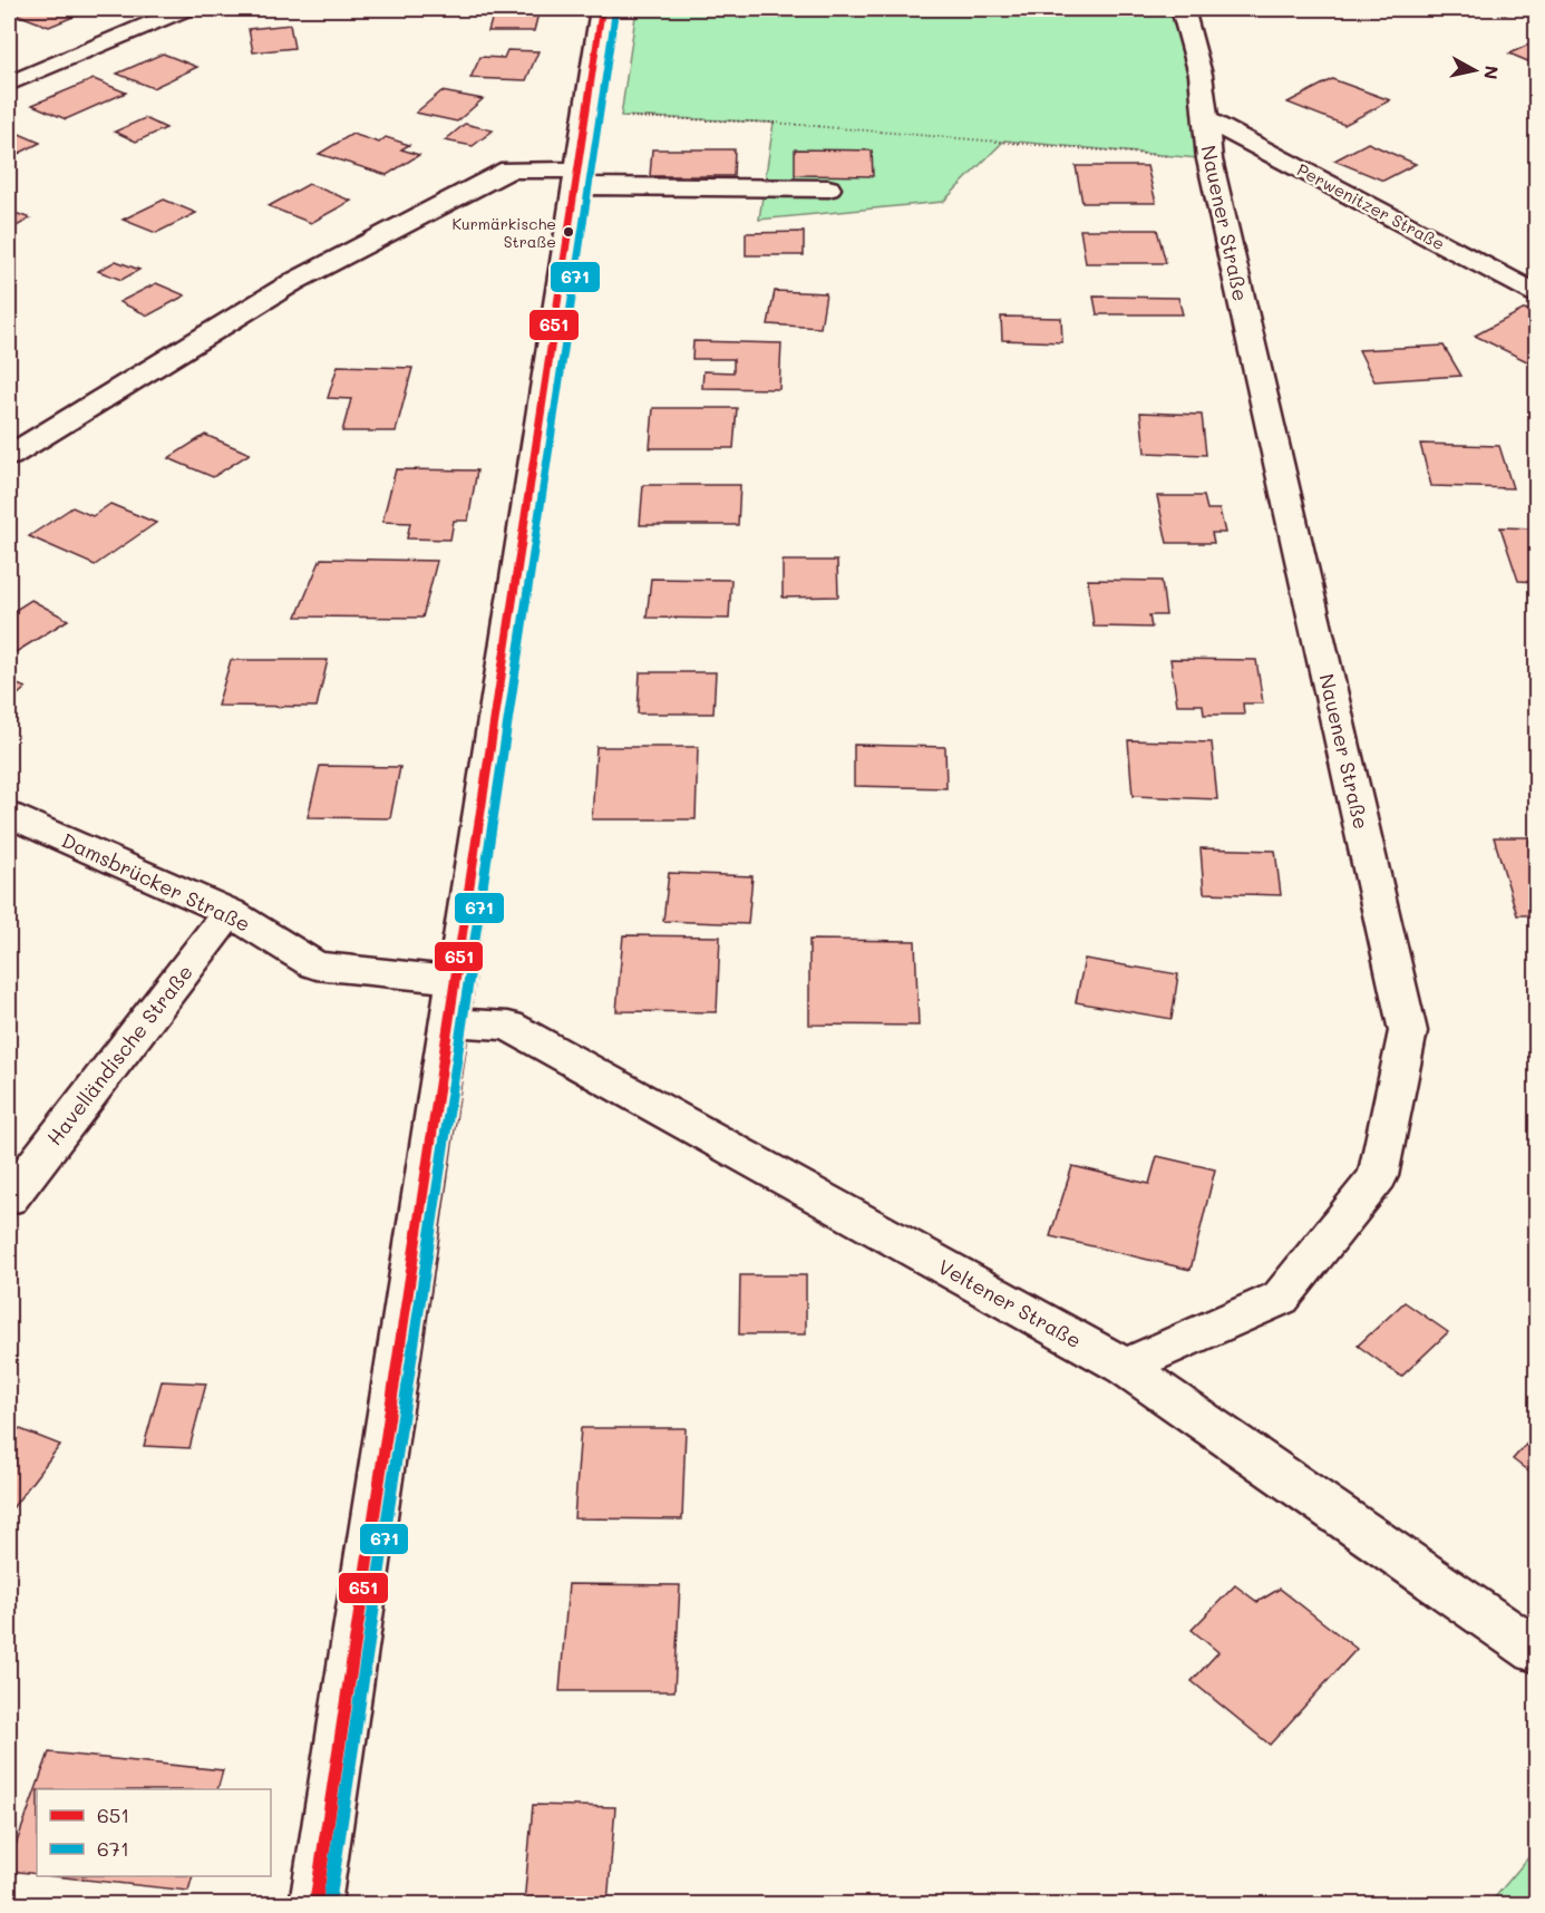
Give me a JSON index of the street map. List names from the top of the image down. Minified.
{"streets":{"street":["Perwenitzer Straße","Nauener Straße","Damsbrücker Straße","Havelländische Straße","Veltener Straße"]},"crossings":[["Perwenitzer Straße","Nauener Straße"],["Nauener Straße","Veltener Straße"],["Damsbrücker Straße","Havelländische Straße"]],"places":["Kurmärkische Straße"],"lines":["transit line 651","transit line 671"],"legend":["651","671"],"north":"right"}
